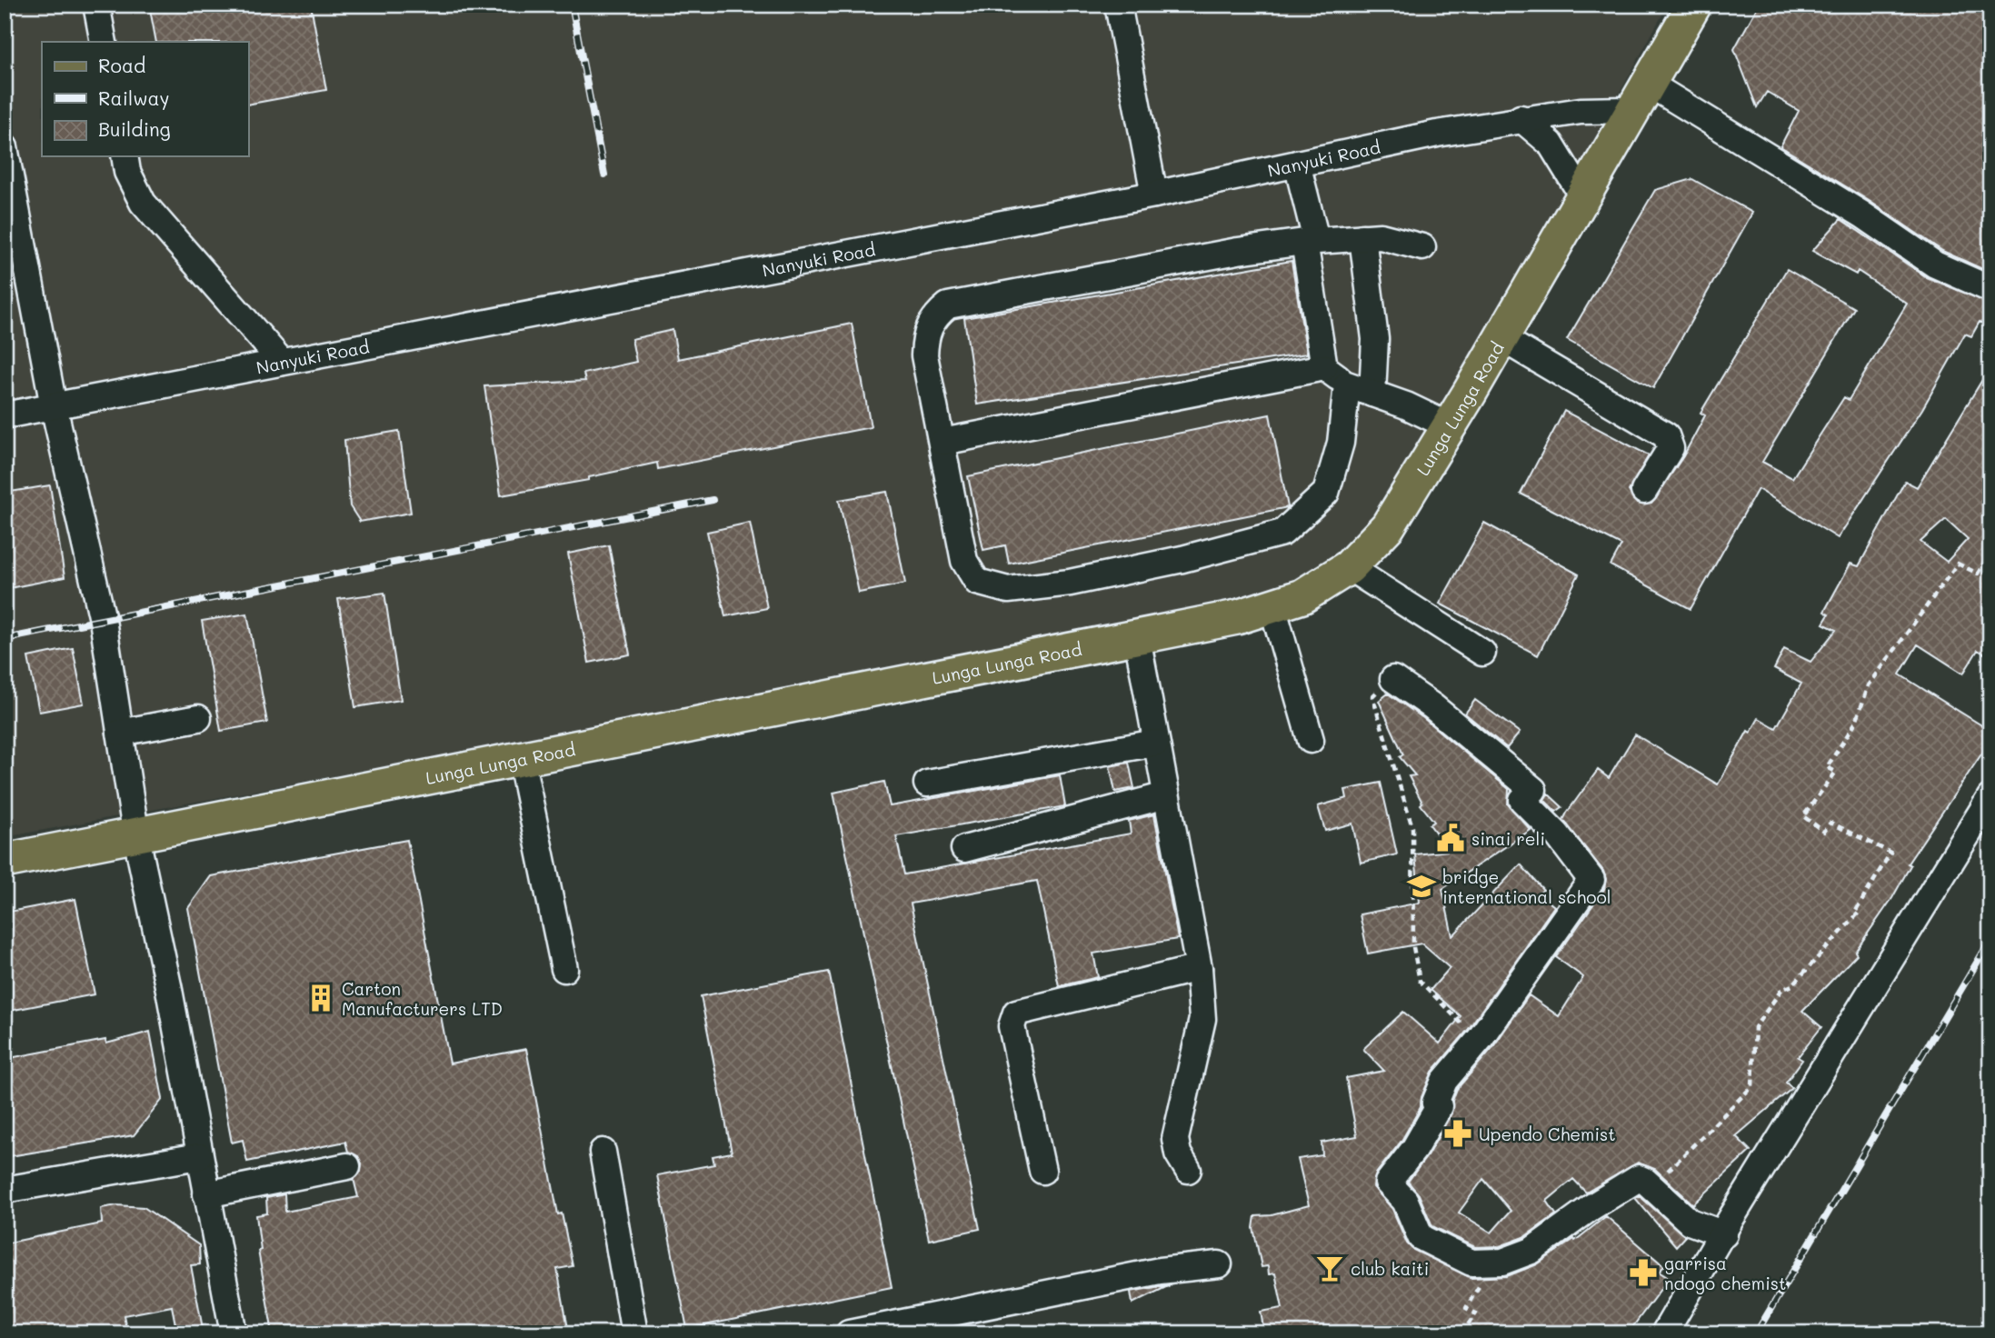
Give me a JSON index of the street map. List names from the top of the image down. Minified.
{"streets":{"main road":["Lunga Lunga Road"],"street":["Nanyuki Road"]},"crossings":[["Nanyuki Road","Lunga Lunga Road"]],"places":{"public building":["sinai reli"],"school or university":["bridge international school"],"building":["Carton Manufacturers LTD"],"pharmacy":["Upendo Chemist","garrisa ndogo chemist"],"bar":["club kaiti"]},"legend":["Road","Railway","Building"]}
